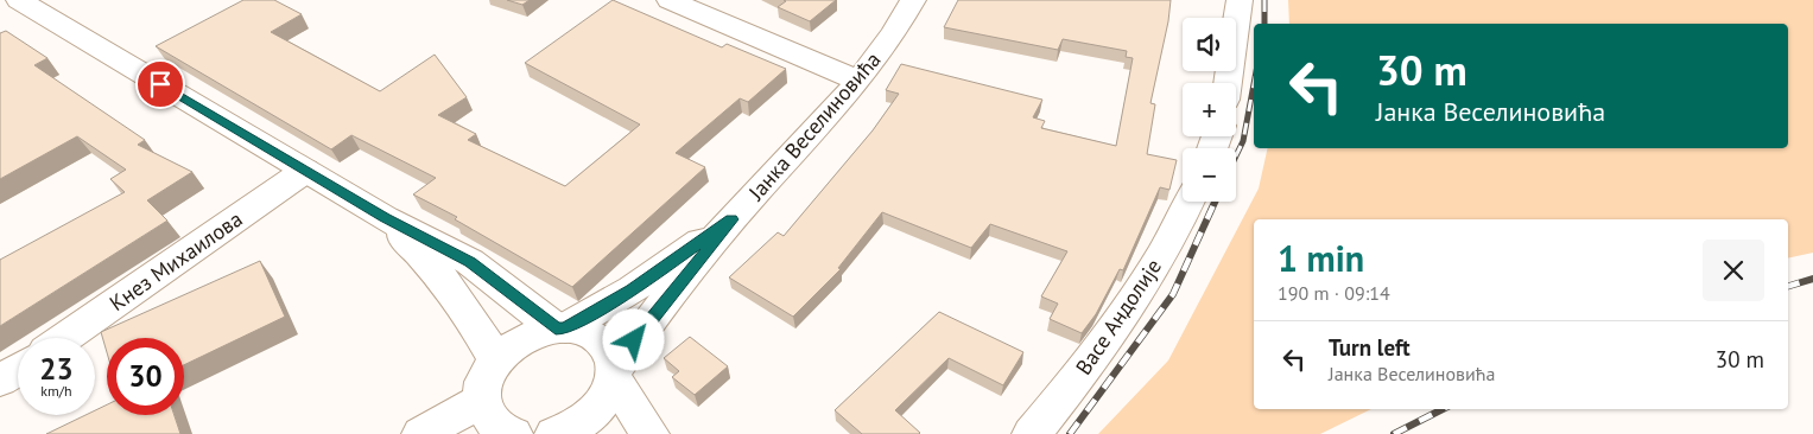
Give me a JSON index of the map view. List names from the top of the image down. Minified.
{"streets":{"street":["Јанка Веселиновића","Кнез Михаилова","Васе Андолије"]},"page":{"map_buttons":["+","−"],"turn":["30 m","Јанка Веселиновића"],"heading":["1 min","190 m · 09:14"],"list":[{"name":"Turn left","note":"Јанка Веселиновића","value":"30 m"}],"speed":"23 km/h","limit":"30"}}
